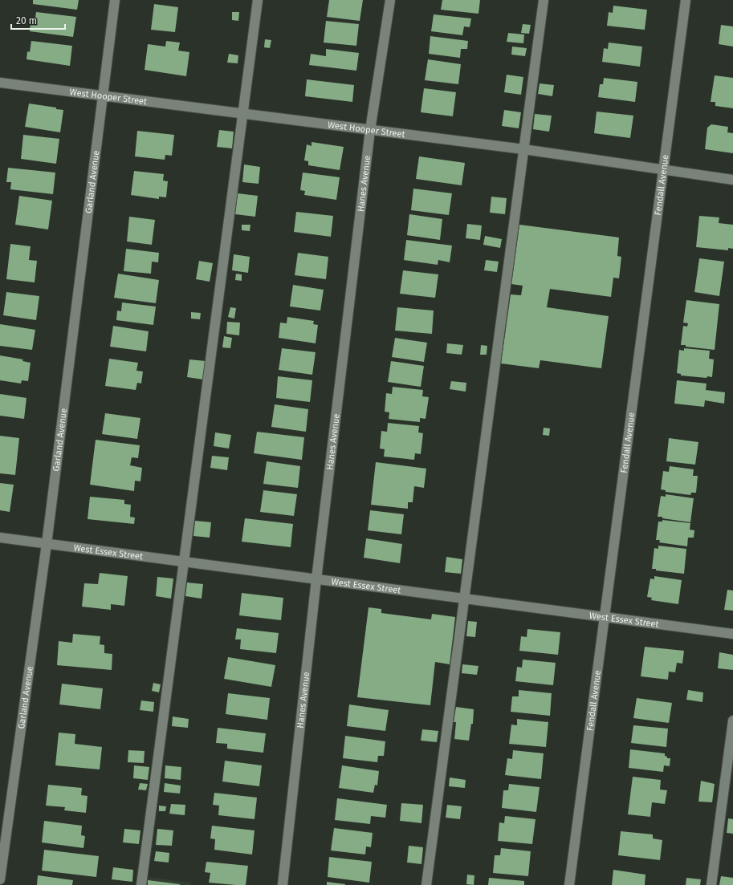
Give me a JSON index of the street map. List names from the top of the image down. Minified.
{"streets":{"street":["West Hooper Street","Garland Avenue","Hanes Avenue","Fendall Avenue","West Essex Street"]},"crossings":[["West Hooper Street","Garland Avenue"],["West Hooper Street","Hanes Avenue"],["West Hooper Street","Fendall Avenue"],["Garland Avenue","West Essex Street"],["Hanes Avenue","West Essex Street"],["Fendall Avenue","West Essex Street"]],"scale_bar":"20 m"}
